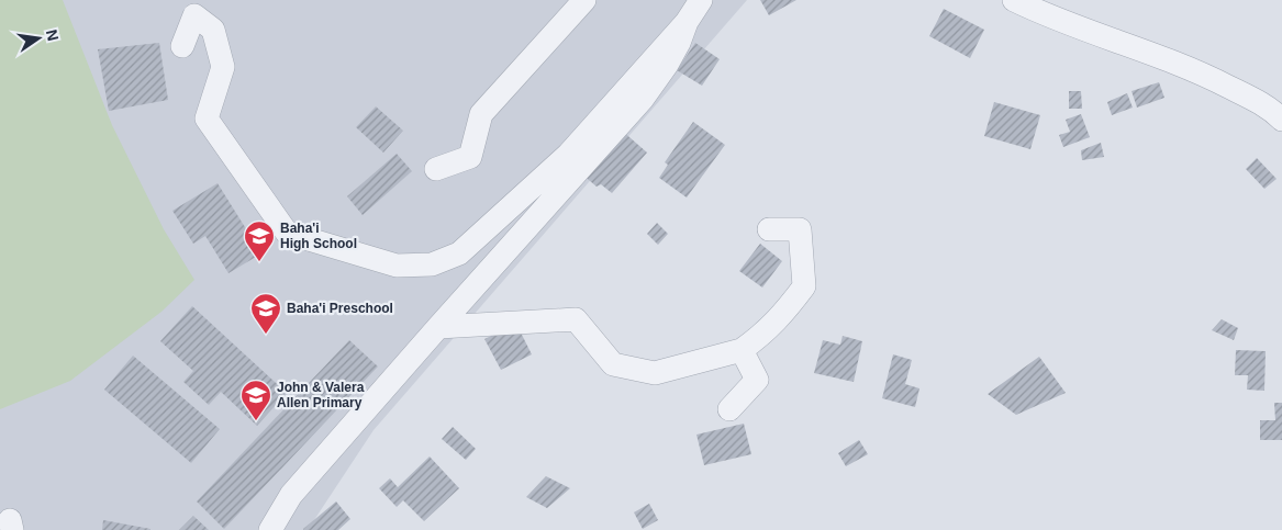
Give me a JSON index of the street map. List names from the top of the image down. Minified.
{"places":{"school or university":["Baha'i High School","Baha'i Preschool","John & Valera Allen Primary"]},"north":"right"}
